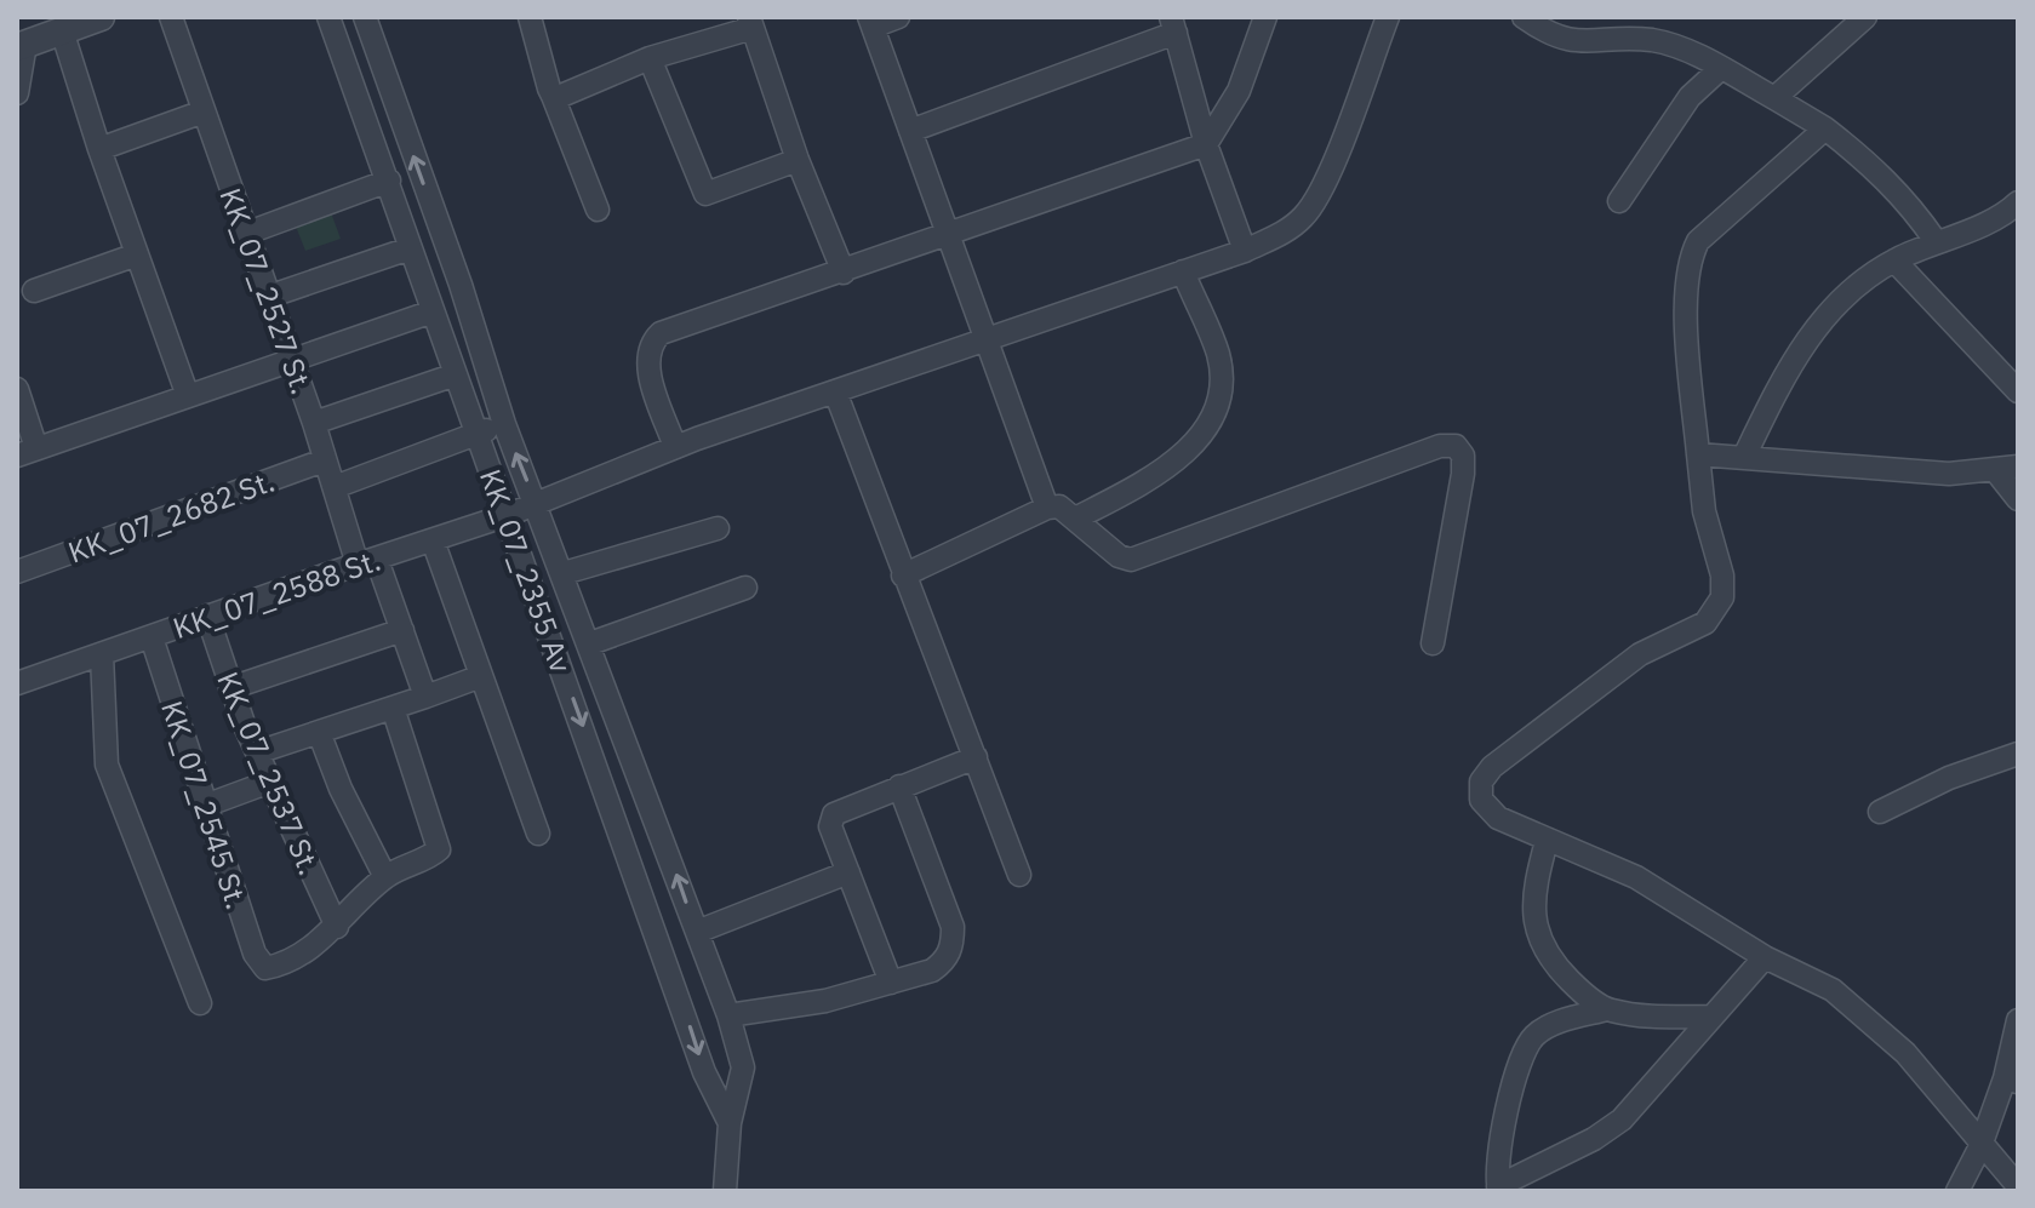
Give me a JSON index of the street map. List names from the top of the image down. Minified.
{"streets":{"street":["KK_07_2527 St.","KK_07_2682 St.","KK_07_2355 Av","KK_07_2588 St.","KK_07_2537 St.","KK_07_2545 St."]},"crossings":[["KK_07_2527 St.","KK_07_2682 St."],["KK_07_2527 St.","KK_07_2588 St."],["KK_07_2355 Av","KK_07_2588 St."],["KK_07_2588 St.","KK_07_2537 St."],["KK_07_2588 St.","KK_07_2545 St."],["KK_07_2537 St.","KK_07_2545 St."]]}
